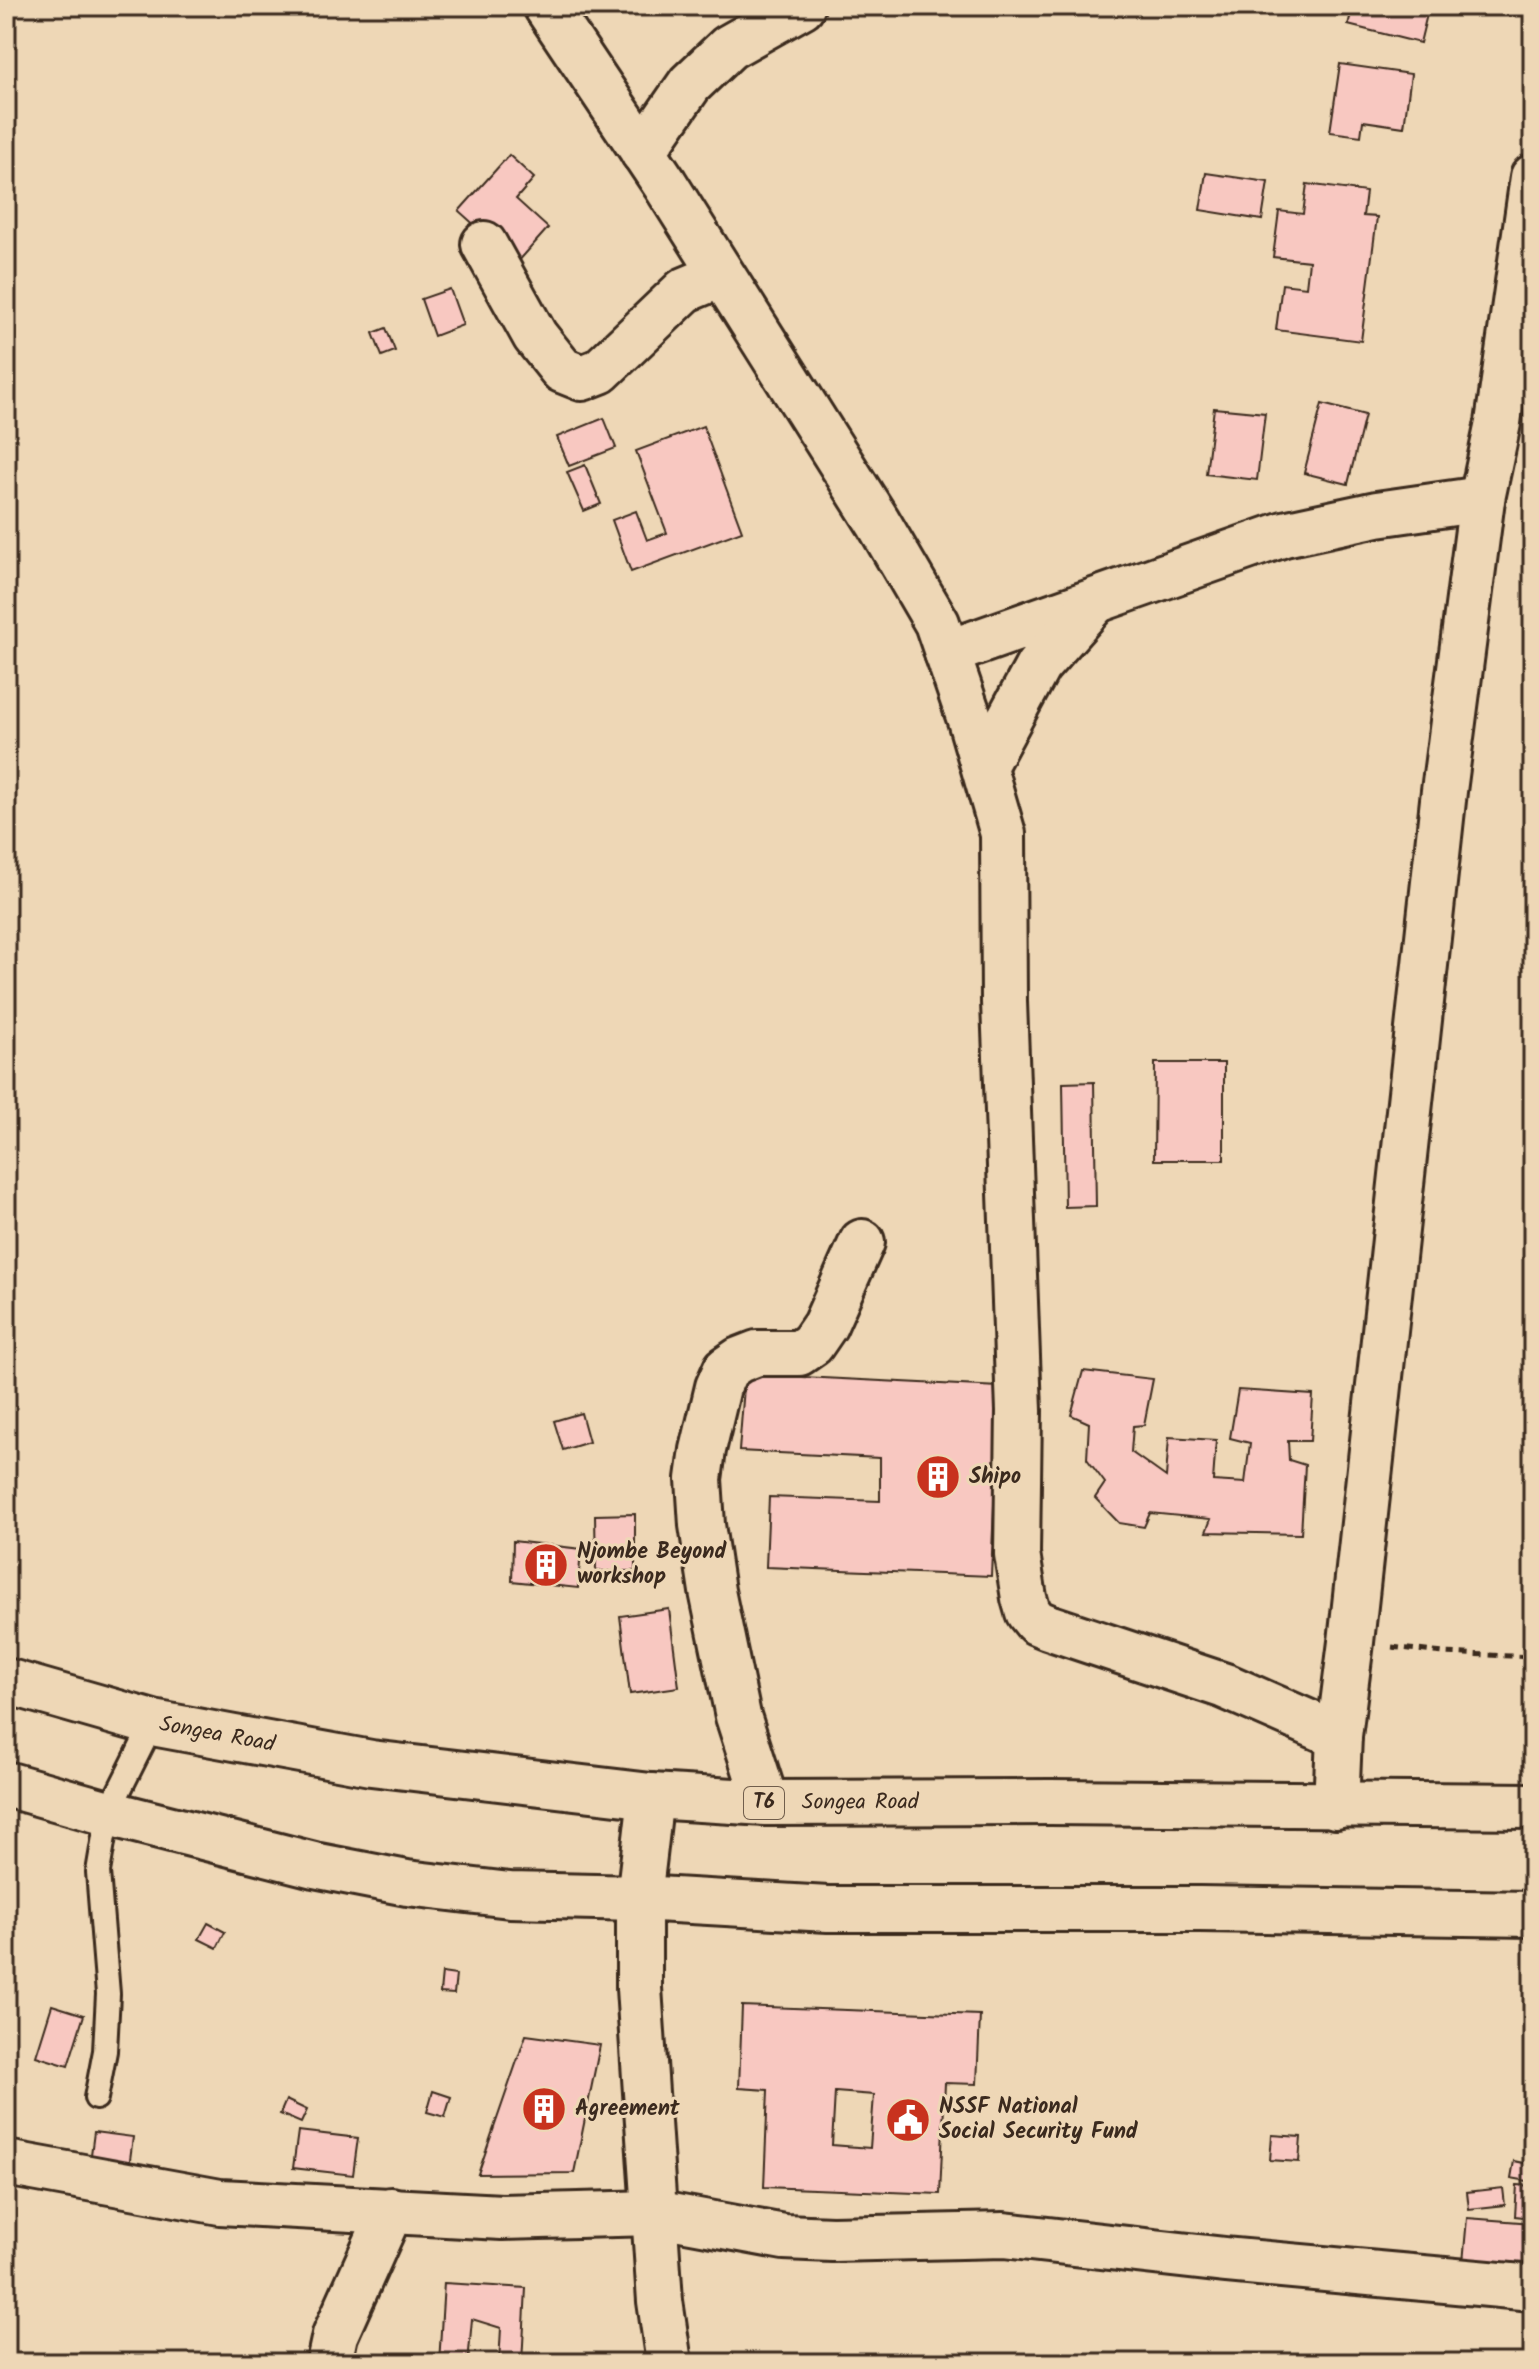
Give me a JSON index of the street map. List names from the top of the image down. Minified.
{"streets":{"main road":["Songea Road","T6"]},"places":{"building":["Shipo","Njombe Beyond workshop","Agreement"],"public building":["NSSF National Social Security Fund"]}}
